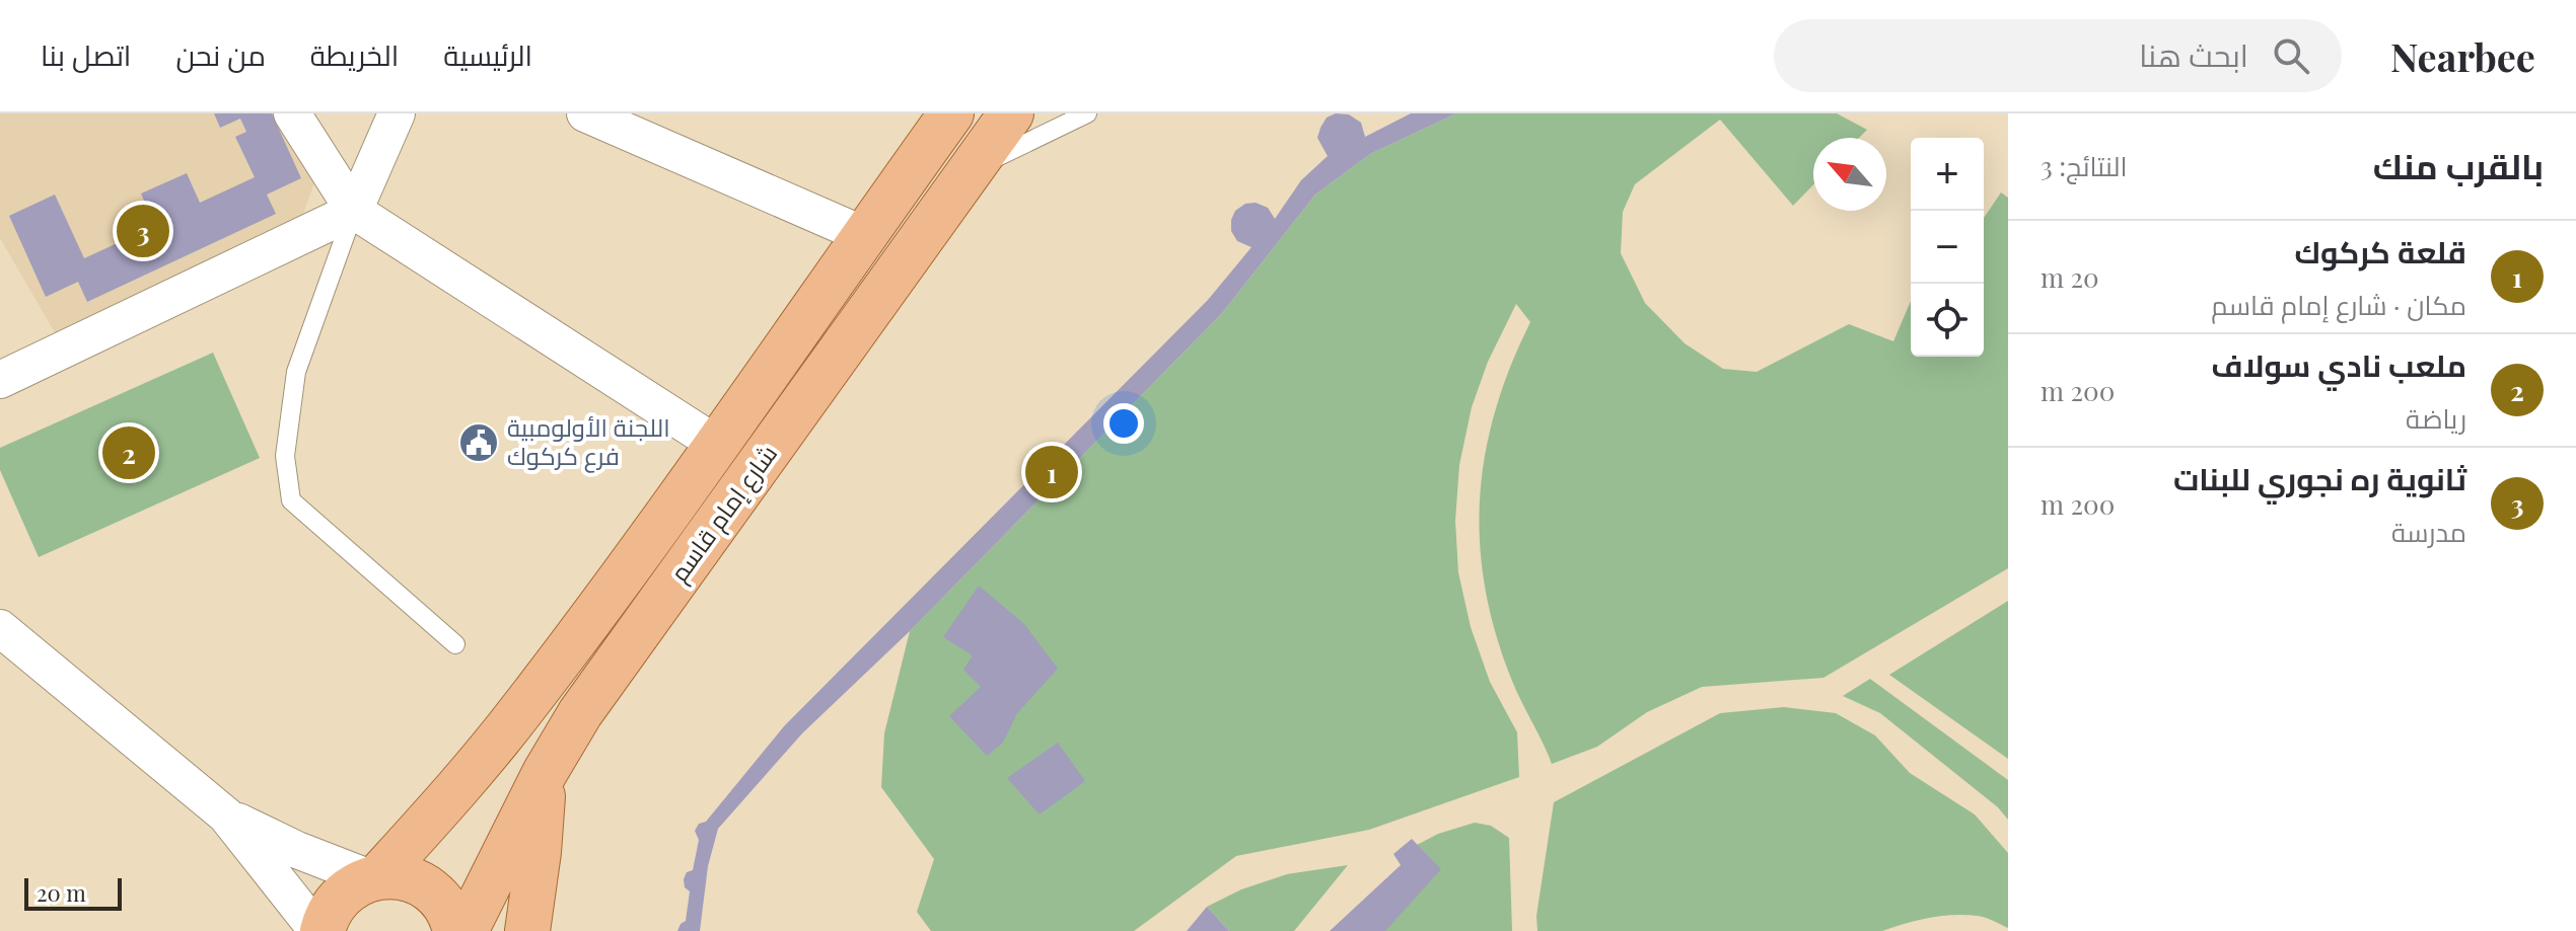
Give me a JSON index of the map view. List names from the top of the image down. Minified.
{"streets":{"main road":["شارع إمام قاسم"]},"places":{"public building":["اللجنة الأولومبية فرع كركوك"]},"scale_bar":"20 m","north":"top left","page":{"header":"Nearbee","search":"ابحث هنا","nav":["الرئيسية","الخريطة","من نحن","اتصل بنا"],"heading":["بالقرب منك","النتائج: 3"],"map_buttons":["+","−"],"pins":["3","2","1"],"list":[{"mark":"1","name":"قلعة كركوك","note":"مكان · شارع إمام قاسم","value":"20 m"},{"mark":"2","name":"ملعب نادي سولاف","note":"رياضة","value":"200 m"},{"mark":"3","name":"ثانوية ره نجوري للبنات","note":"مدرسة","value":"200 m"}],"scale":"20 m"}}
